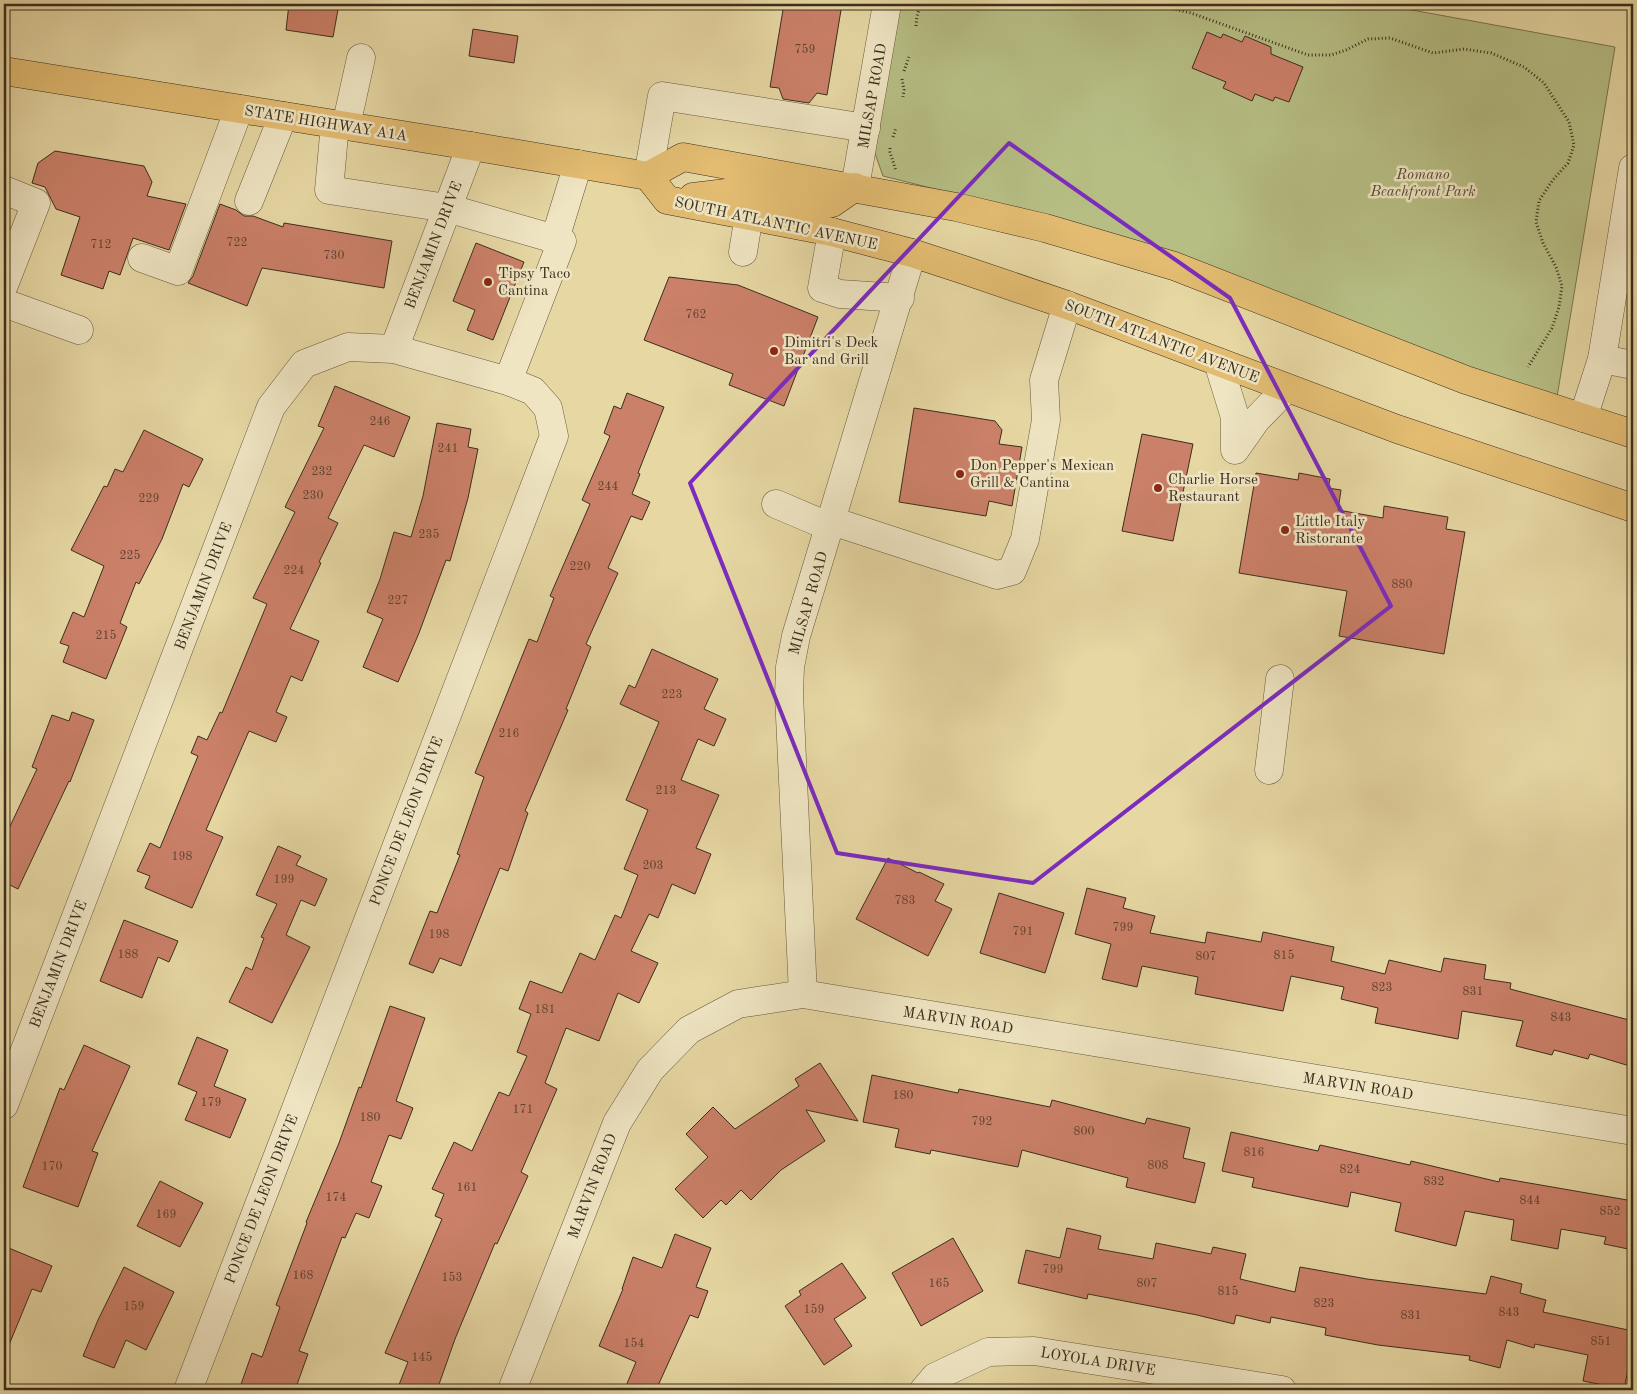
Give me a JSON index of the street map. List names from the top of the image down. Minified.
{"streets":{"main road":["STATE HIGHWAY A1A","SOUTH ATLANTIC AVENUE"],"street":["MILSAP ROAD","BENJAMIN DRIVE","PONCE DE LEON DRIVE","MARVIN ROAD","LOYOLA DRIVE"]},"crossings":[["MILSAP ROAD","SOUTH ATLANTIC AVENUE"],["MILSAP ROAD","MARVIN ROAD"],["STATE HIGHWAY A1A","SOUTH ATLANTIC AVENUE"],["STATE HIGHWAY A1A","BENJAMIN DRIVE"],["BENJAMIN DRIVE","PONCE DE LEON DRIVE"]],"parks":["Romano Beachfront Park"],"places":["Tipsy Taco Cantina","Dimitri's Deck Bar and Grill","Don Pepper's Mexican Grill & Cantina","Charlie Horse Restaurant","Little Italy Ristorante"],"house_numbers":["759","722","712","730","762","246","241","232","244","230","229","235","225","220","224","880","227","215","223","216","213","198","203","199","783","799","791","198","188","815","807","823","831","181","843","180","179","171","180","792","800","816","808","170","824","832","161","174","844","852","169","799","168","153","165","807","815","823","159","159","843","831","851","154","145"]}
